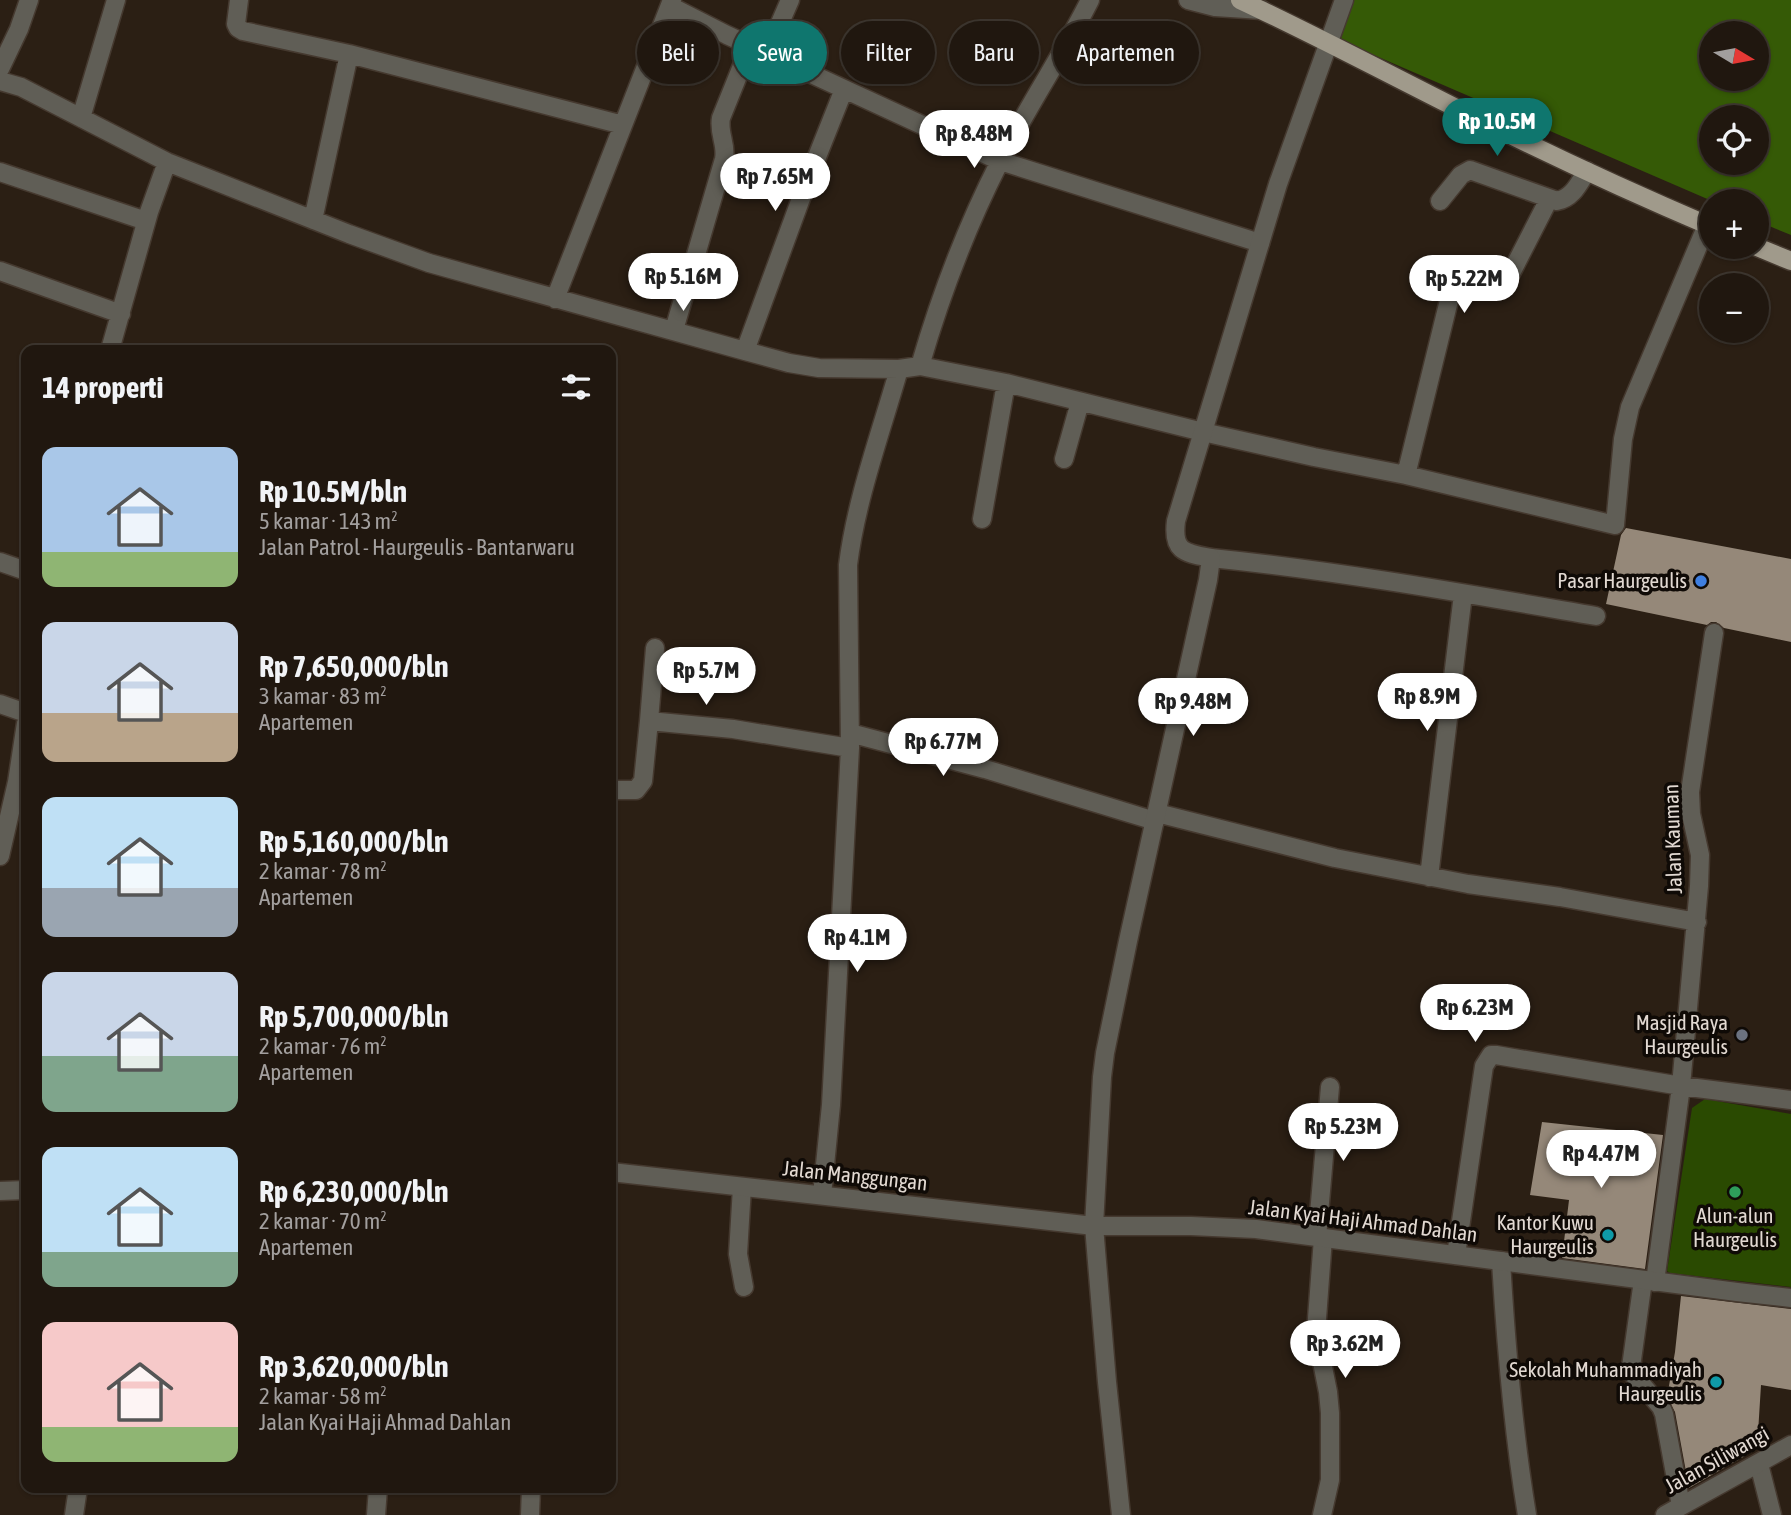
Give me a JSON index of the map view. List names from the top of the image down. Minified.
{"streets":{"street":["Jalan Kauman","Jalan Manggungan","Jalan Kyai Haji Ahmad Dahlan","Jalan Siliwangi"]},"crossings":[["Jalan Kauman","Jalan Kyai Haji Ahmad Dahlan"],["Jalan Kauman","Jalan Siliwangi"],["Jalan Manggungan","Jalan Kyai Haji Ahmad Dahlan"]],"places":["Pasar Haurgeulis","Masjid Raya Haurgeulis","Alun-alun Haurgeulis","Kantor Kuwu Haurgeulis","Sekolah Muhammadiyah Haurgeulis"],"north":"right","page":{"map_buttons":["+","−"],"chip":["Beli","Sewa","Filter","Baru","Apartemen"],"price":["Rp 10.5M","Rp 8.48M","Rp 7.65M","Rp 5.16M","Rp 5.22M","Rp 5.7M","Rp 8.9M","Rp 9.48M","Rp 6.77M","Rp 4.1M","Rp 6.23M","Rp 5.23M","Rp 4.47M","Rp 3.62M"],"heading":"14 properti","list":[{"name":"Rp 10.5M/bln","note":"5 kamar · 143 m² · Jalan Patrol - Haurgeulis - Bantarwaru"},{"name":"Rp 7,650,000/bln","note":"3 kamar · 83 m² · Apartemen"},{"name":"Rp 5,160,000/bln","note":"2 kamar · 78 m² · Apartemen"},{"name":"Rp 5,700,000/bln","note":"2 kamar · 76 m² · Apartemen"},{"name":"Rp 6,230,000/bln","note":"2 kamar · 70 m² · Apartemen"},{"name":"Rp 3,620,000/bln","note":"2 kamar · 58 m² · Jalan Kyai Haji Ahmad Dahlan"}]}}
